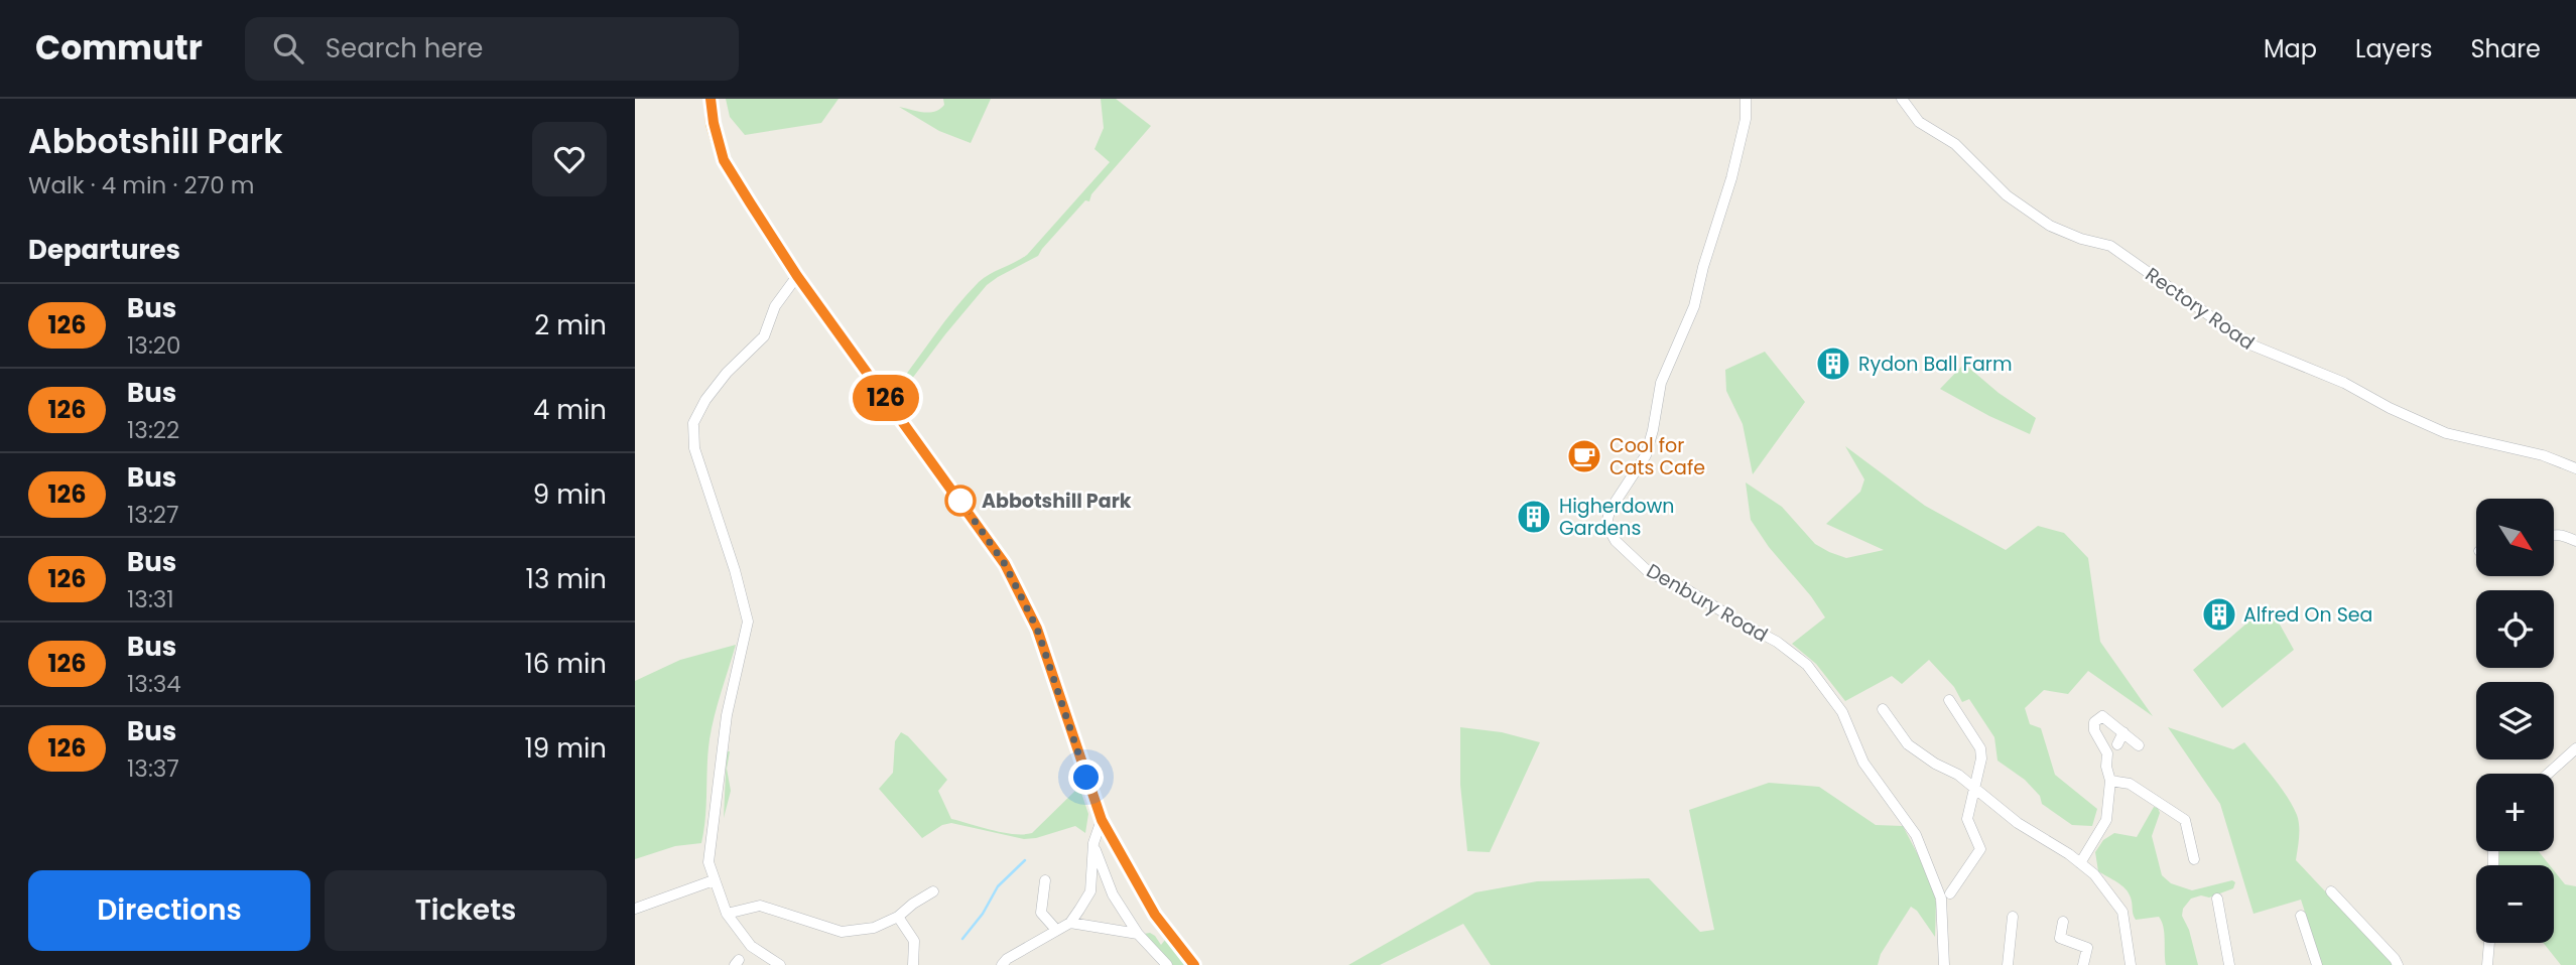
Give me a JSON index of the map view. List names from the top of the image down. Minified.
{"streets":{"street":["Rectory Road","Denbury Road"]},"places":{"building":["Rydon Ball Farm","Higherdown Gardens","Alfred On Sea"],"cafe":["Cool for Cats Cafe"],"other":["Abbotshill Park"]},"lines":["bus line 126"],"north":"bottom right","page":{"header":"Commutr","search":"Search here","nav":["Map","Layers","Share"],"heading":[["Abbotshill Park","Walk · 4 min · 270 m"],"Departures"],"on_map":"126","list":[{"mark":"126","name":"Bus","note":"13:20","value":"2 min"},{"mark":"126","name":"Bus","note":"13:22","value":"4 min"},{"mark":"126","name":"Bus","note":"13:27","value":"9 min"},{"mark":"126","name":"Bus","note":"13:31","value":"13 min"},{"mark":"126","name":"Bus","note":"13:34","value":"16 min"},{"mark":"126","name":"Bus","note":"13:37","value":"19 min"}],"map_buttons":["+","−"],"buttons":["Directions","Tickets"]}}
